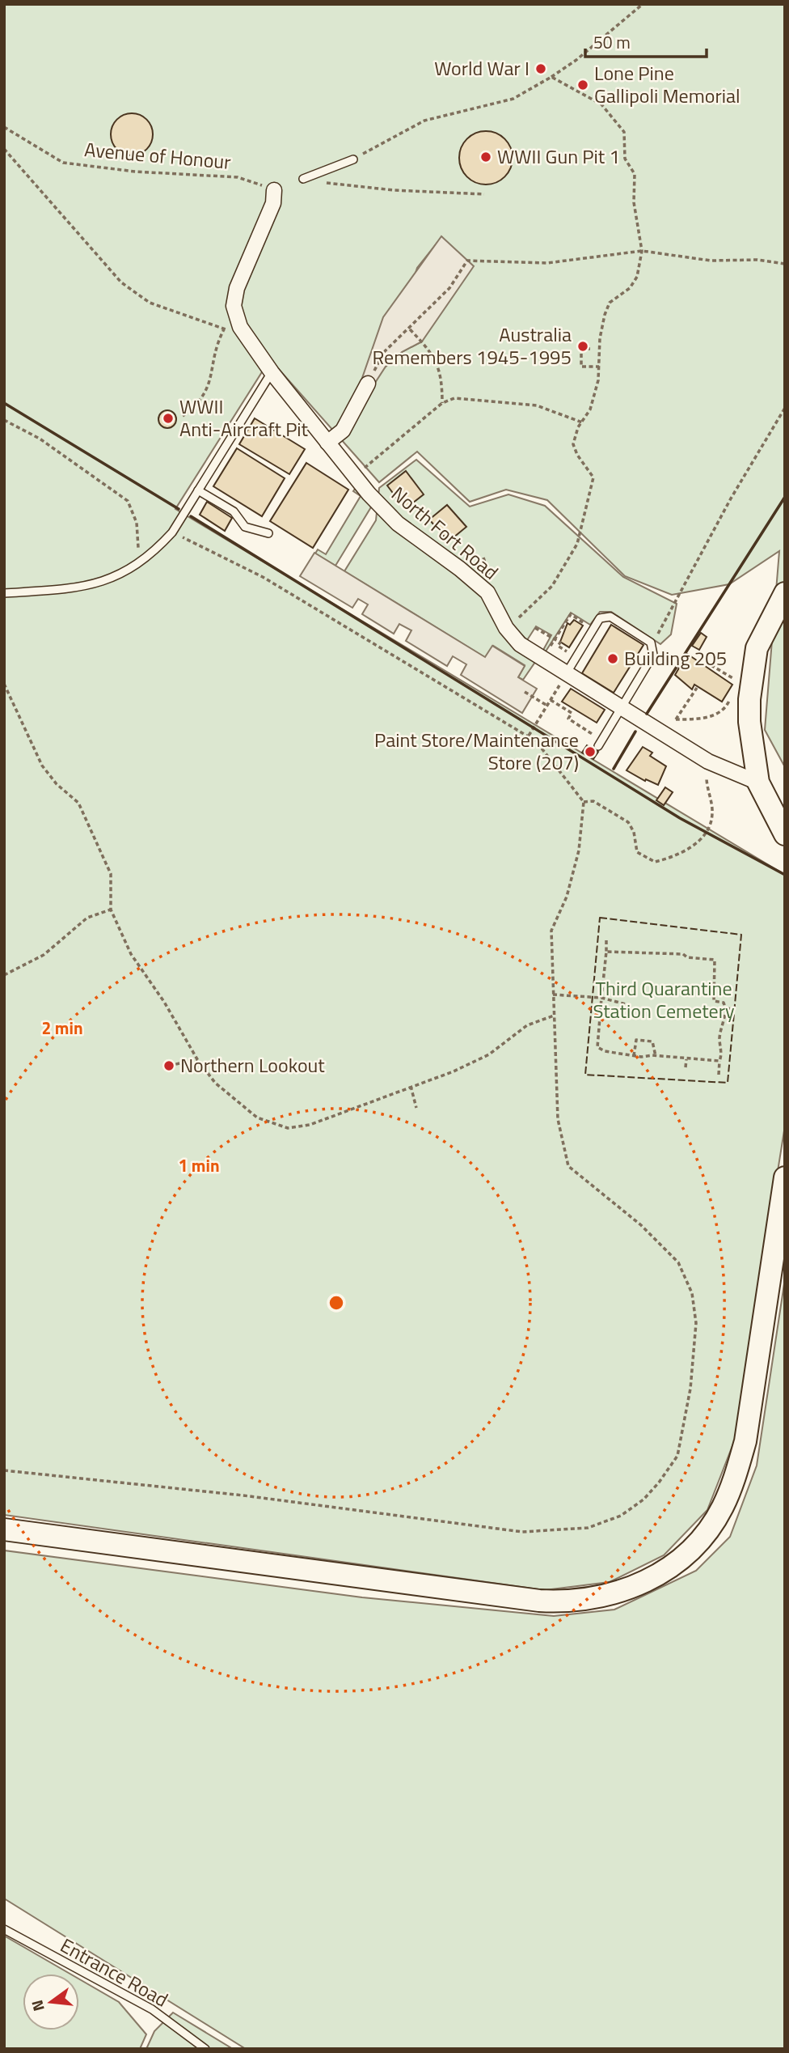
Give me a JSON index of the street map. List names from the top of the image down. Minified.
{"streets":{"street":["North Fort Road"],"lane":["Entrance Road"],"path":["Avenue of Honour"]},"crossings":[["Avenue of Honour","North Fort Road"]],"parks":["Third Quarantine Station Cemetery"],"places":["World War I","Lone Pine Gallipoli Memorial","WWII Gun Pit 1","Australia Remembers 1945-1995","WWII Anti-Aircraft Pit","Building 205","Paint Store/Maintenance Store (207)","Northern Lookout"],"scale_bar":"50 m","north":"left","rings":["2 min","1 min"]}
